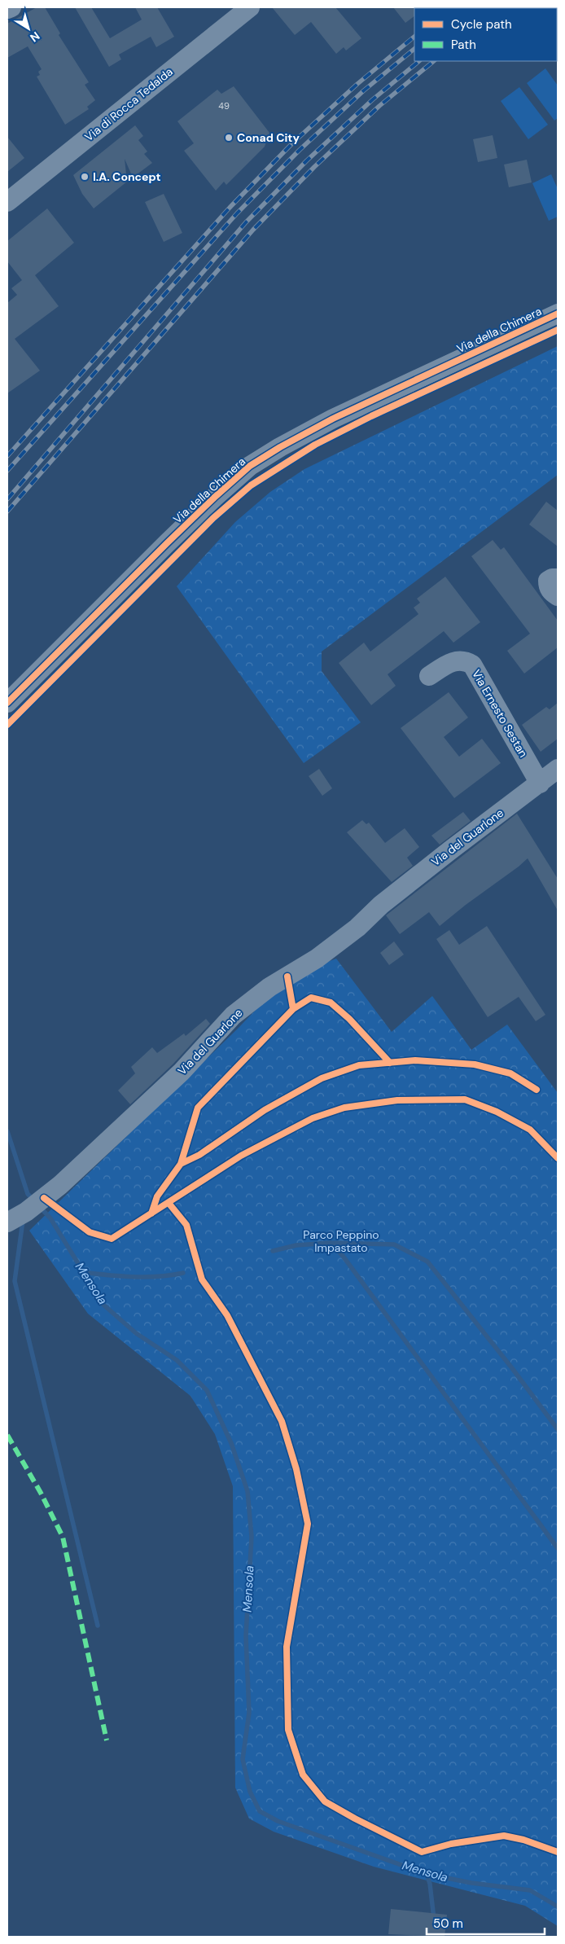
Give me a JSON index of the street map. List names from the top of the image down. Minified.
{"streets":{"street":["Via di Rocca Tedalda","Via della Chimera","Via Ernesto Sestan","Via del Guarlone"]},"crossings":[["Via Ernesto Sestan","Via del Guarlone"]],"water":["Mensola"],"parks":["Parco Peppino Impastato"],"places":["Conad City","I.A. Concept"],"house_numbers":["49"],"legend":["Cycle path","Path"],"scale_bar":"50 m","north":"bottom right"}
